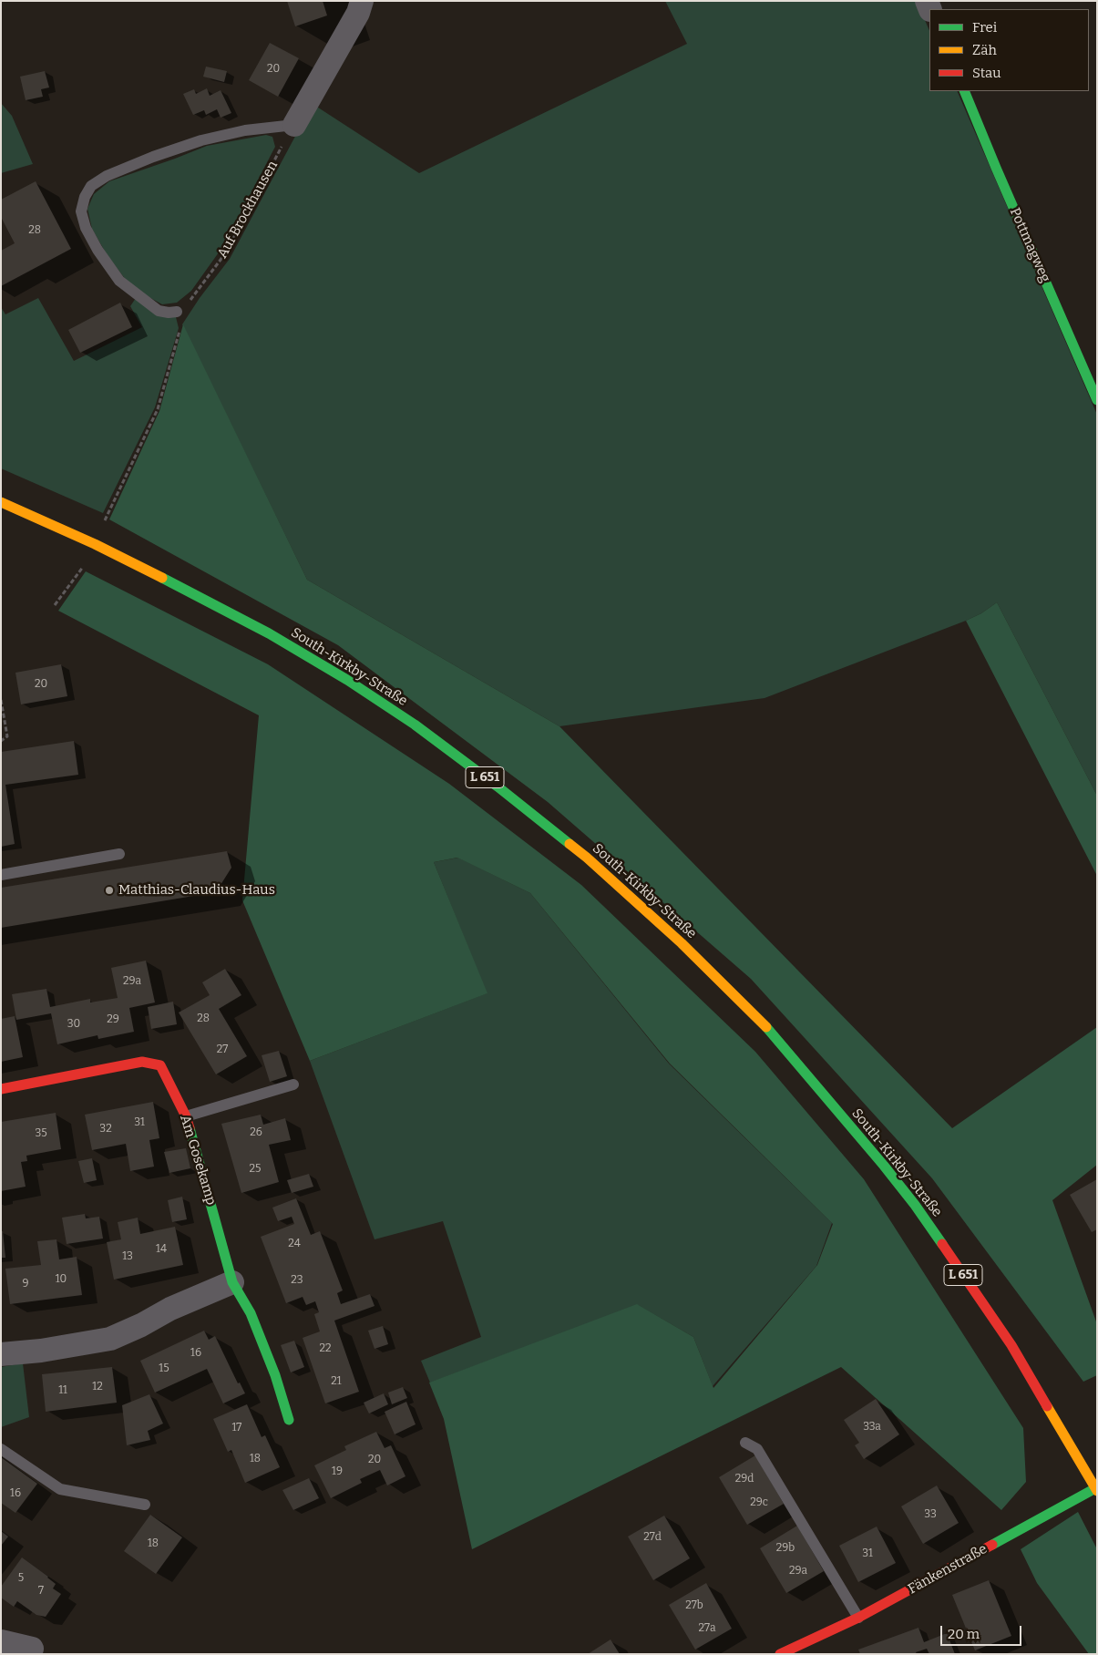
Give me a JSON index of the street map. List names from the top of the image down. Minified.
{"streets":{"main road":["Pottmagweg","South-Kirkby-Straße","L 651","Am Gosekamp","Fänkenstraße"],"path":["Auf Brockhausen"]},"crossings":[["South-Kirkby-Straße","Fänkenstraße"]],"places":["Matthias-Claudius-Haus"],"house_numbers":["20","28","20","29a","28","29","30","27","31","32","26","35","25","24","14","13","10","23","9","22","16","15","21","12","11","33a","17","18","20","19","29d","16","29c","33","27d","18","29b","31","29a","5","7","27b","27a"],"legend":["Frei","Zäh","Stau"],"scale_bar":"20 m"}
